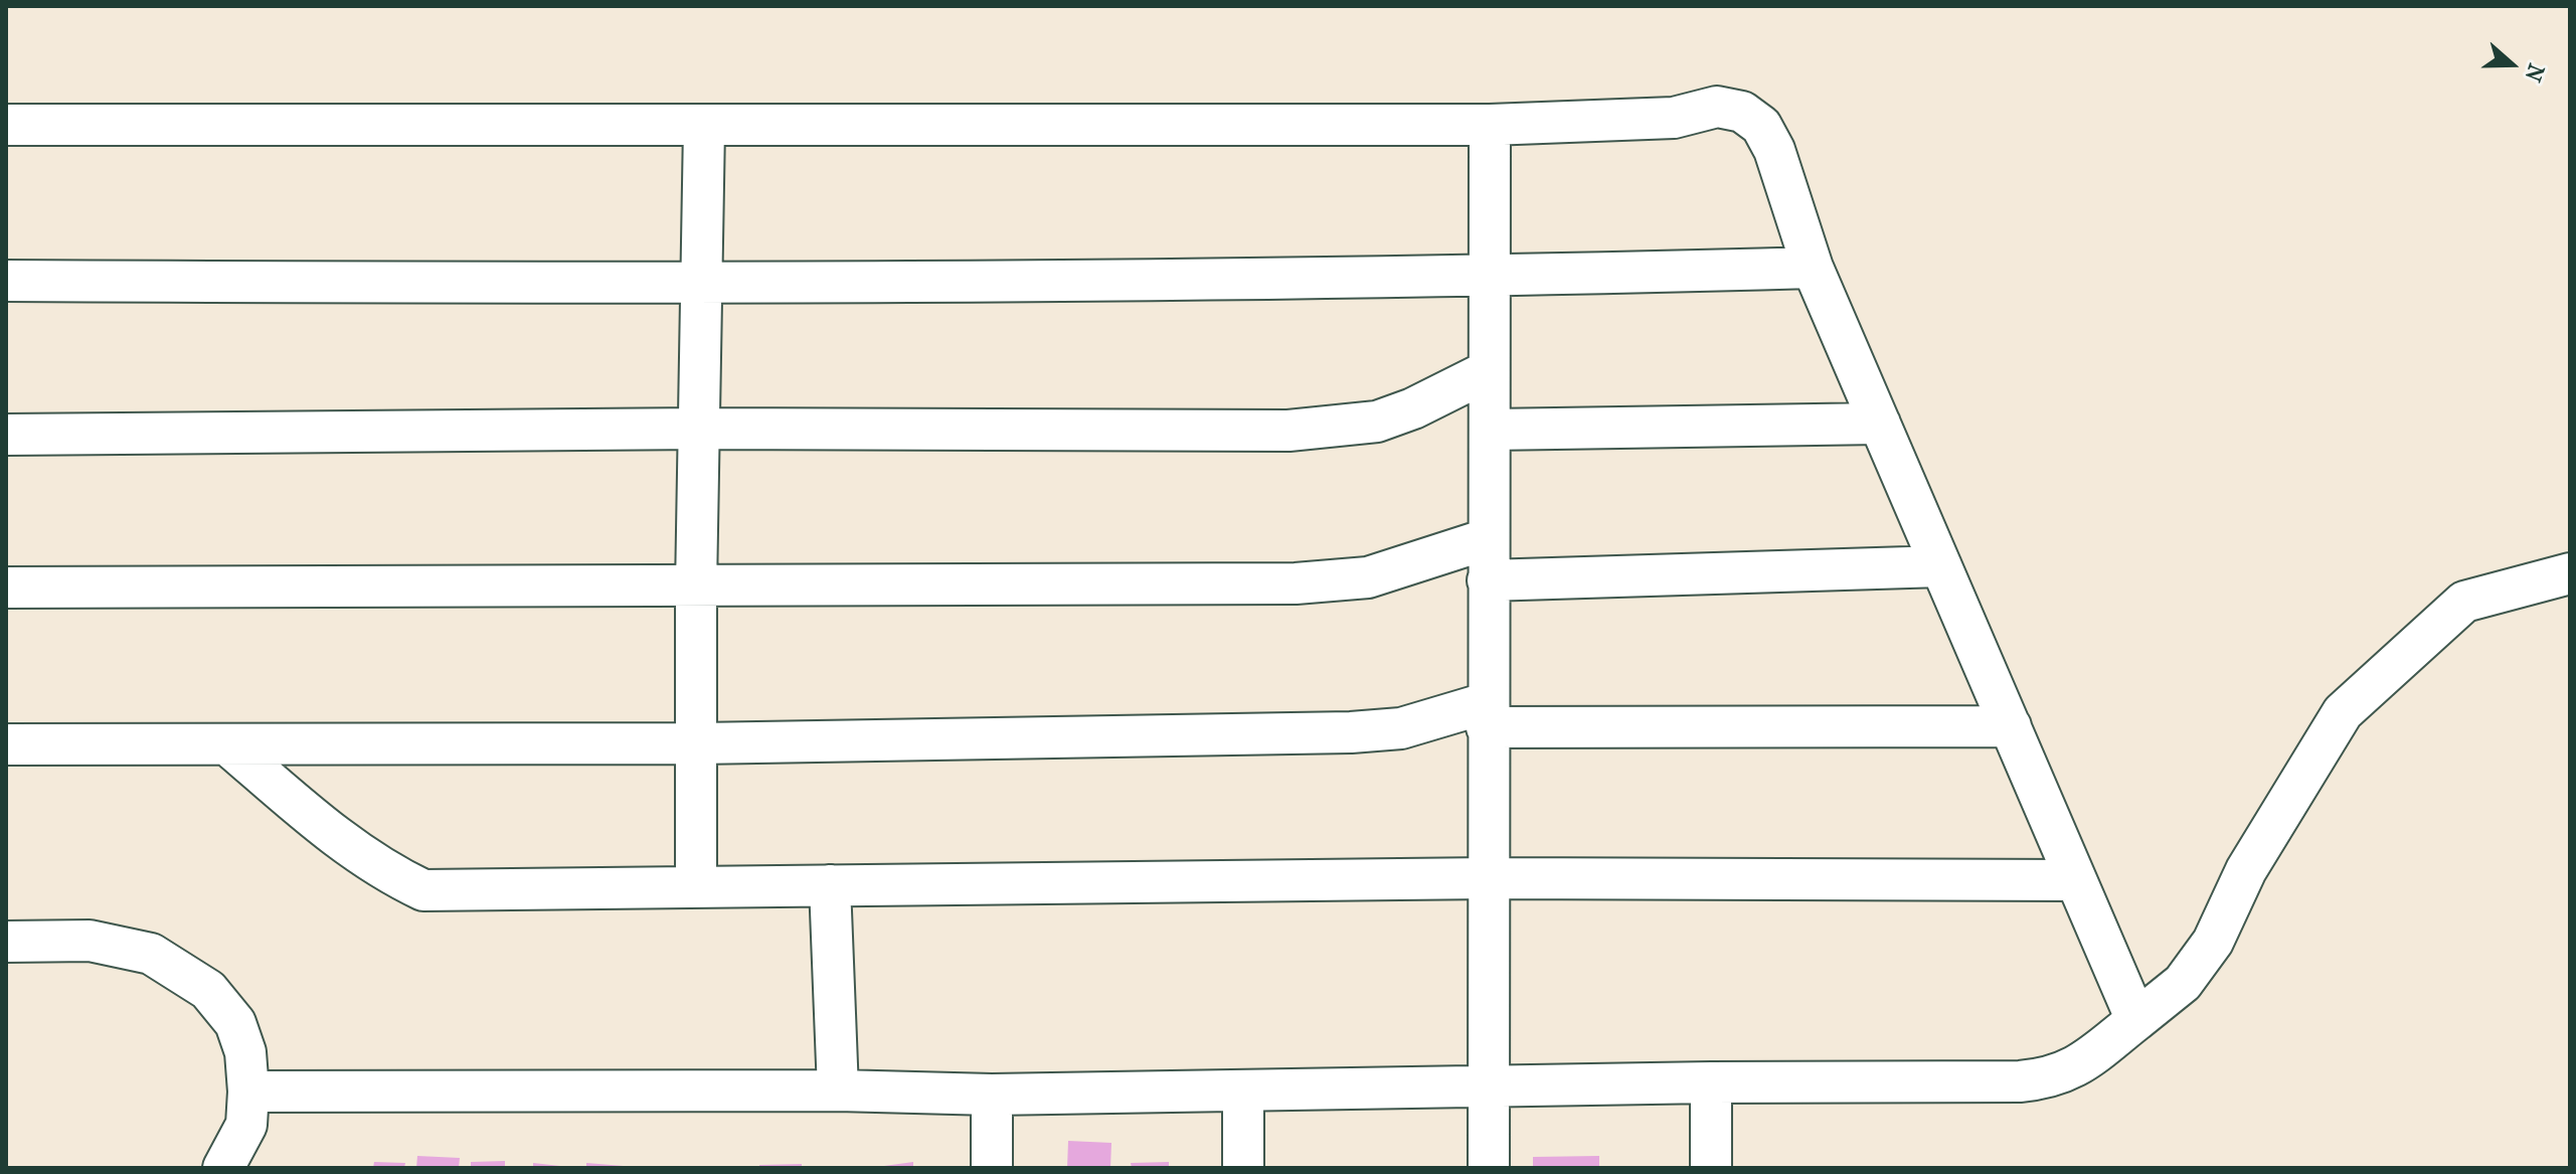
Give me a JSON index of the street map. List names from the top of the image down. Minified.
{"north":"right"}
